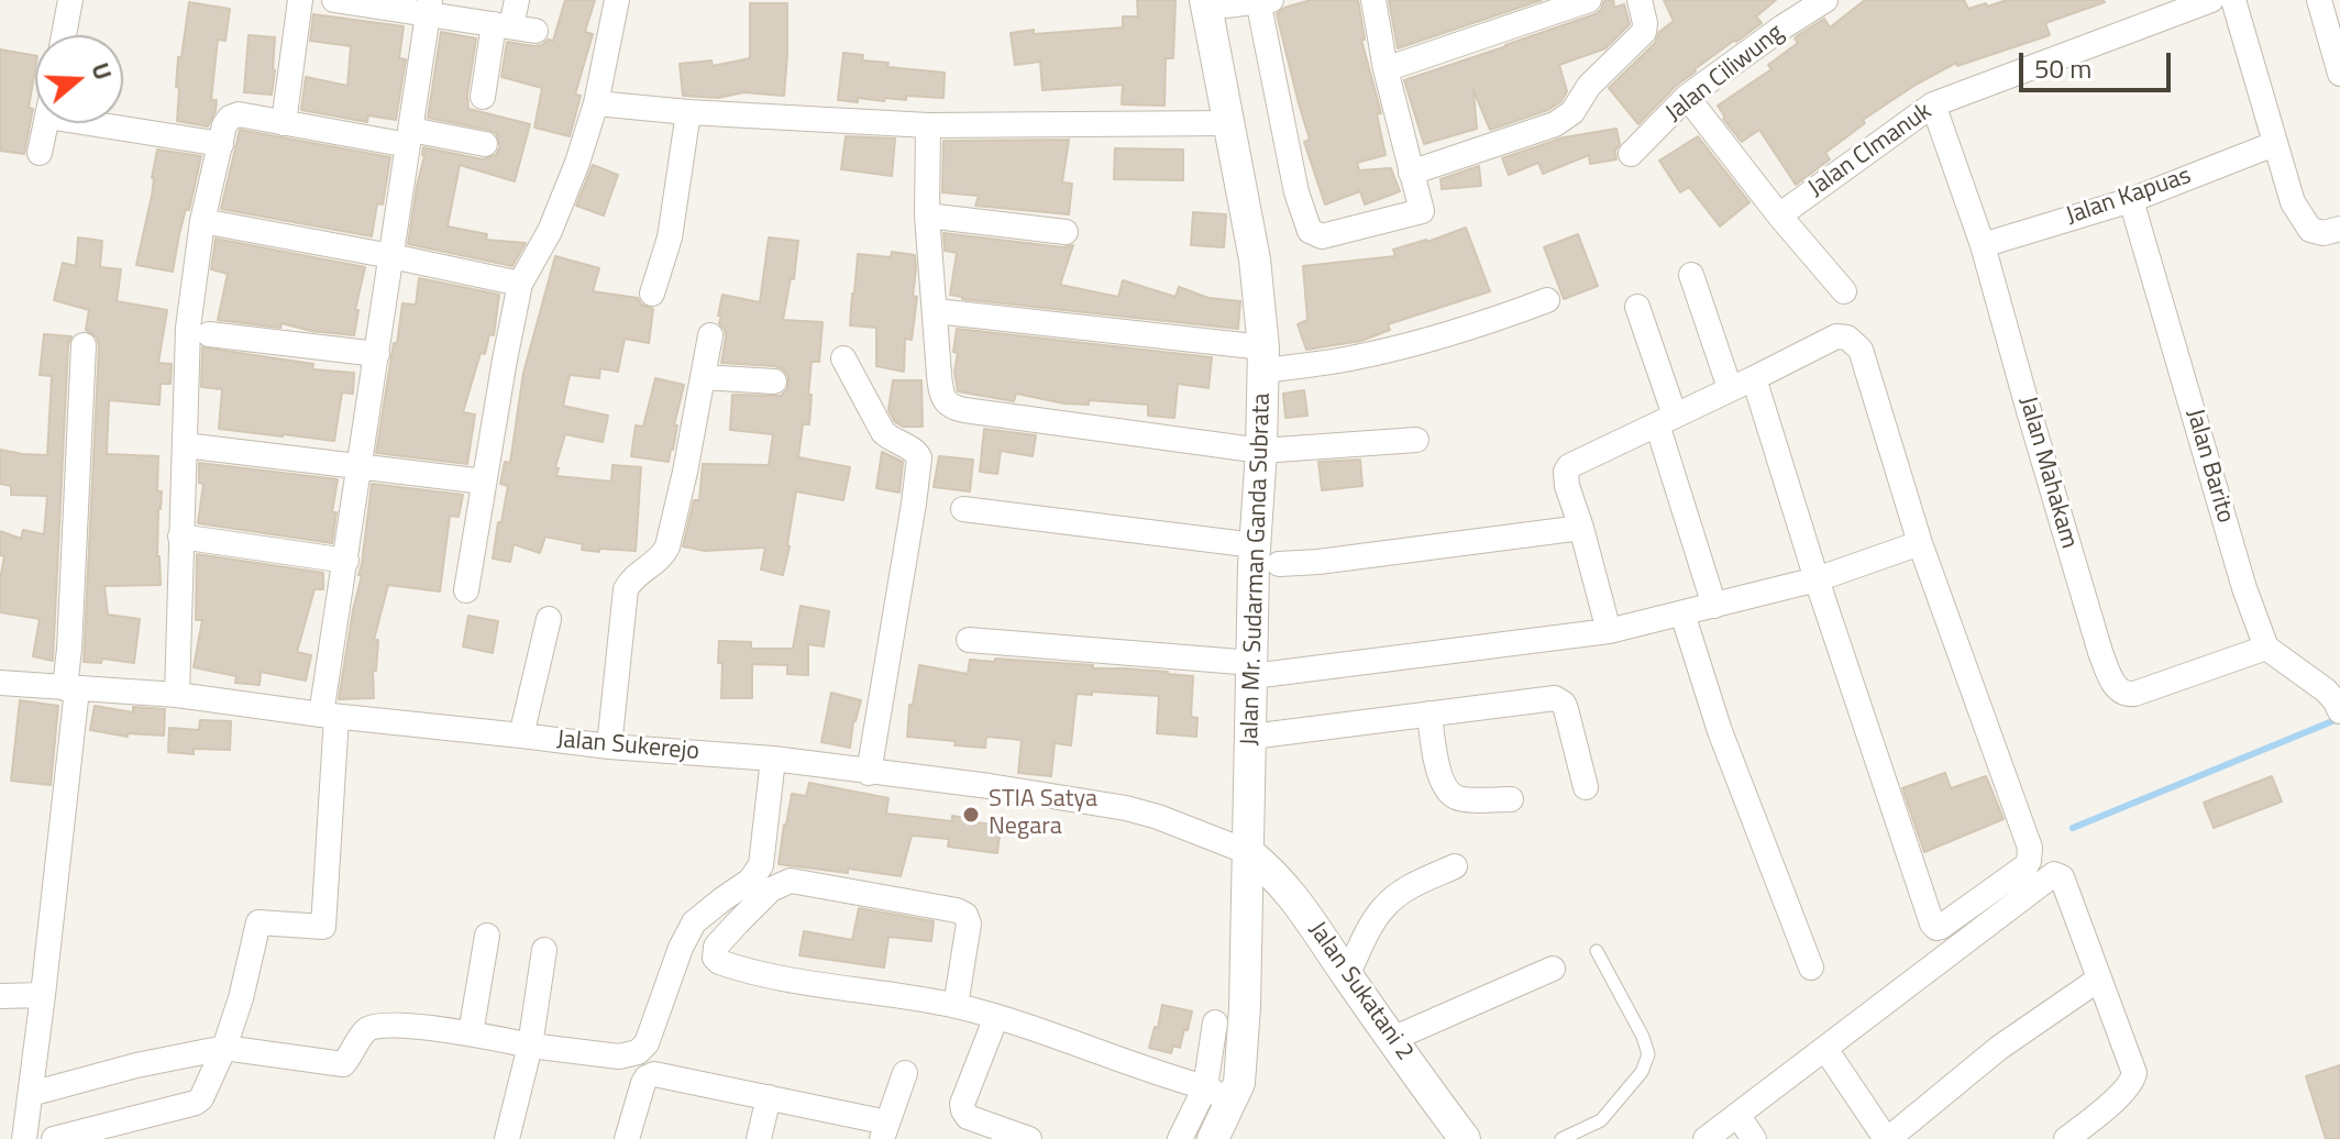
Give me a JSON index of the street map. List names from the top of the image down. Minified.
{"streets":{"street":["Jalan Ciliwung","Jalan CImanuk","Jalan Kapuas","Jalan Barito","Jalan Mahakam","Jalan Mr. Sudarman Ganda Subrata","Jalan Sukerejo","Jalan Sukatani 2"]},"crossings":[["Jalan CImanuk","Jalan Mahakam"],["Jalan Kapuas","Jalan Barito"],["Jalan Kapuas","Jalan Mahakam"],["Jalan Barito","Jalan Mahakam"],["Jalan Mr. Sudarman Ganda Subrata","Jalan Sukerejo"],["Jalan Mr. Sudarman Ganda Subrata","Jalan Sukatani 2"],["Jalan Sukerejo","Jalan Sukatani 2"]],"places":["STIA Satya Negara"],"scale_bar":"50 m","north":"right"}
